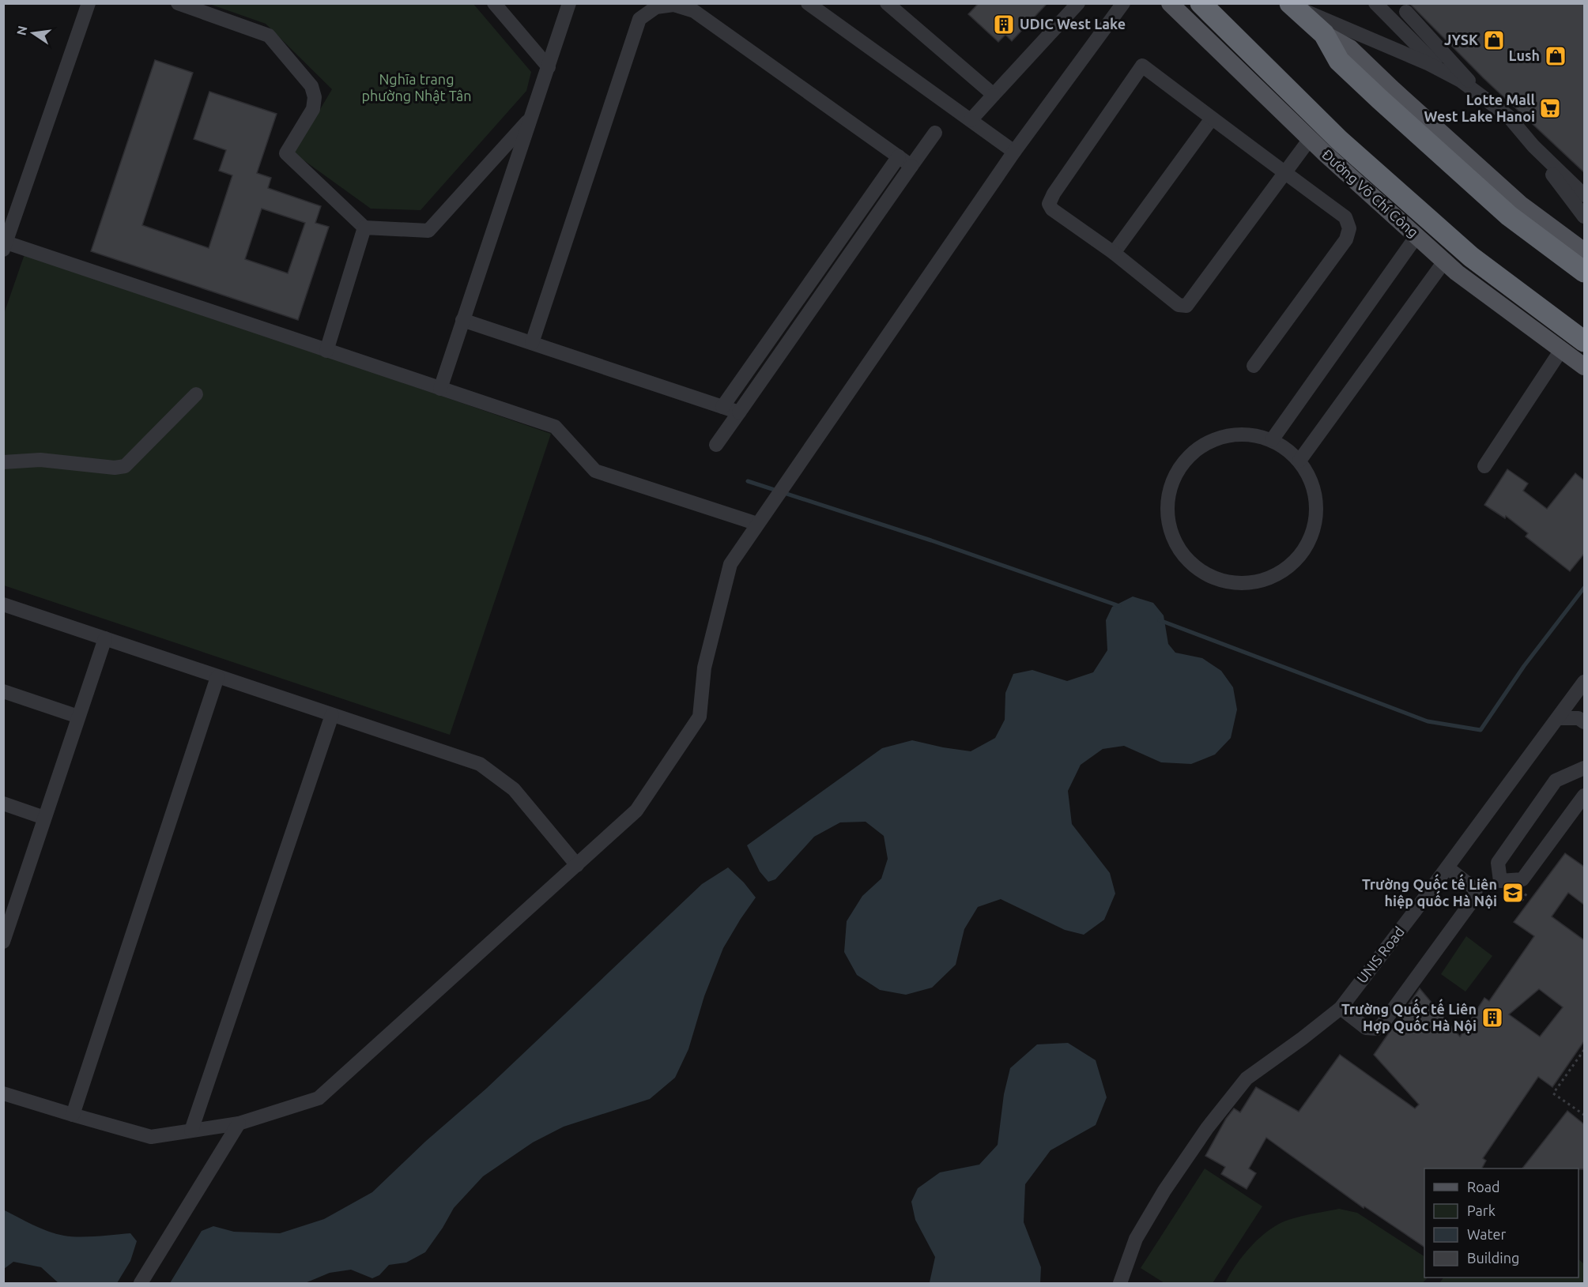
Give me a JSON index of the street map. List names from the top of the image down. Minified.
{"streets":{"highway":["Đường Võ Chí Công"],"street":["UNIS Road"]},"parks":["Nghĩa trang phường Nhật Tân"],"places":{"building":["UDIC West Lake","Trường Quốc tế Liên Hợp Quốc Hà Nội"],"shop":["JYSK","Lush"],"supermarket":["Lotte Mall West Lake Hanoi"],"school or university":["Trường Quốc tế Liên hiệp quốc Hà Nội"]},"legend":["Road","Park","Water","Building"],"north":"left"}
